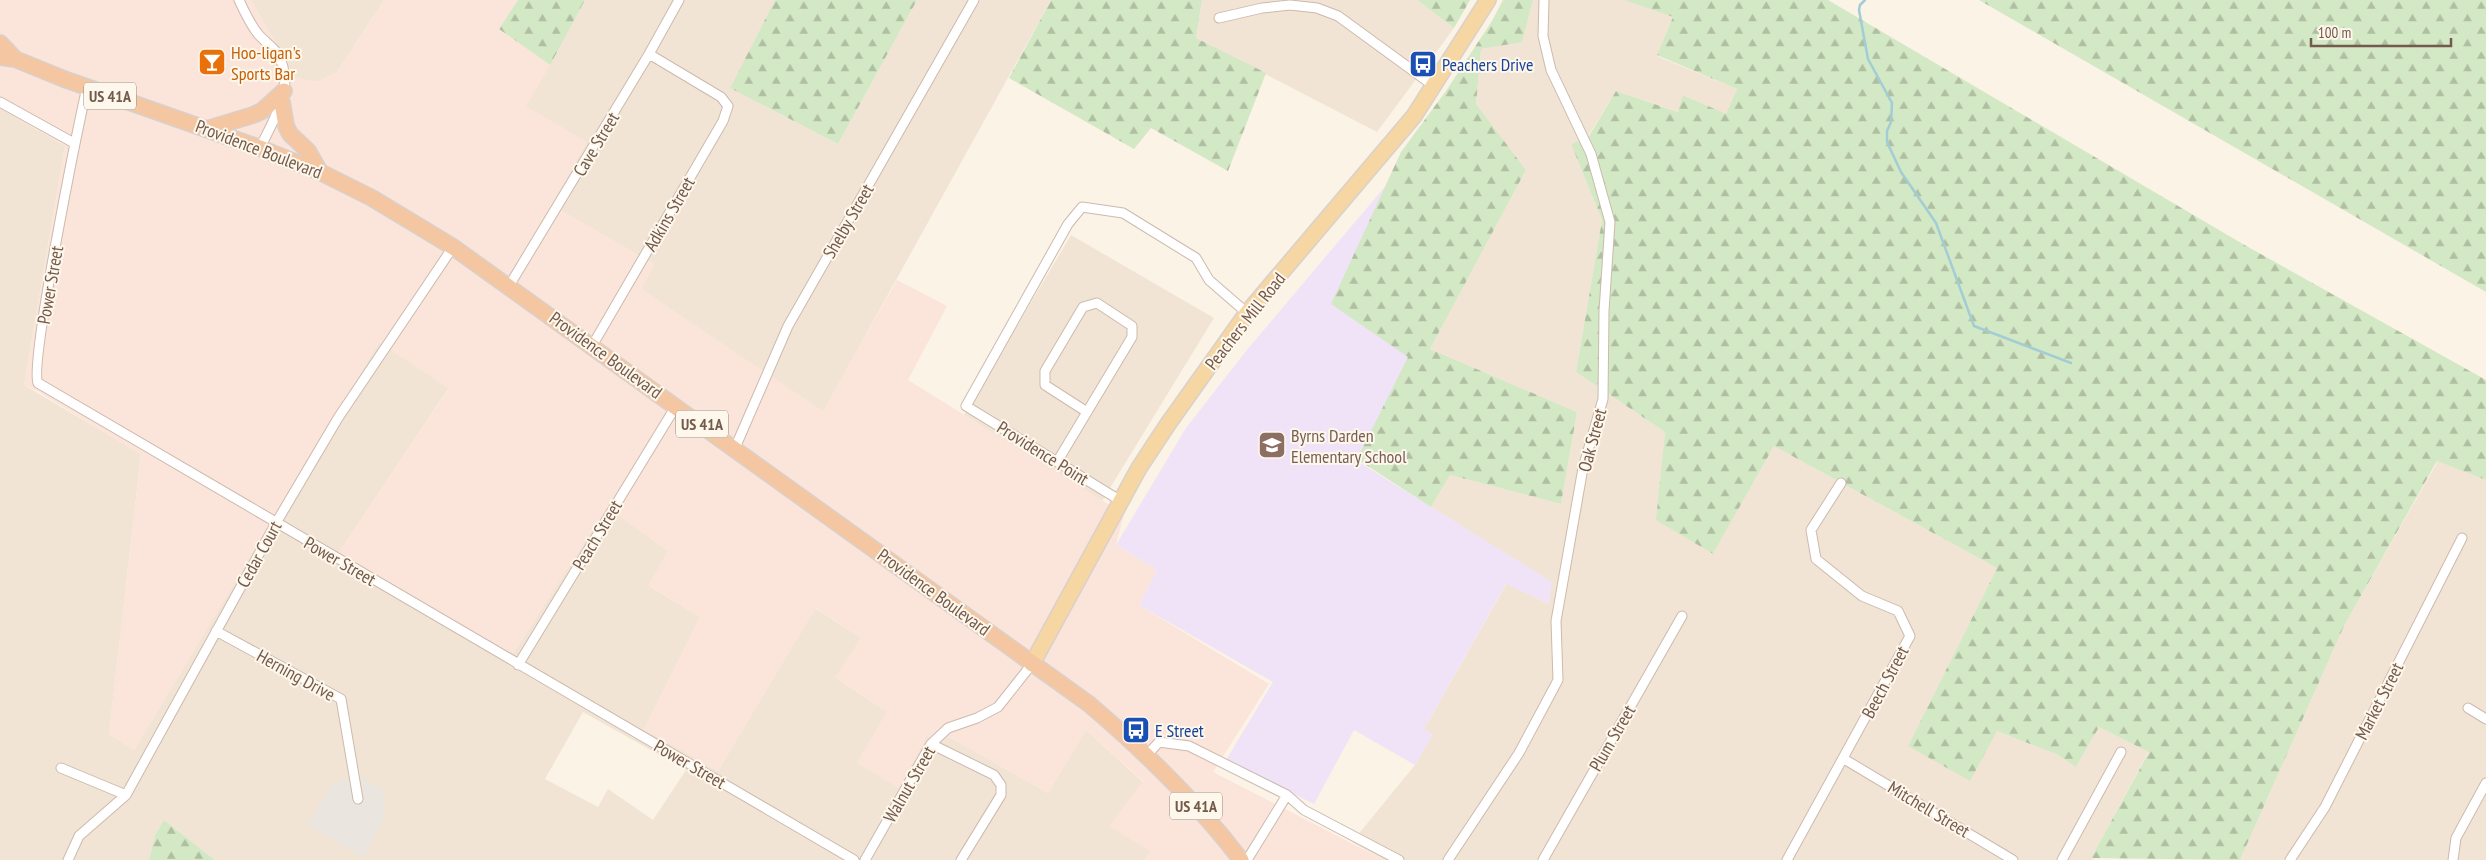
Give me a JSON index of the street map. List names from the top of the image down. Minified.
{"streets":{"highway":["US 41A","Providence Boulevard"],"main road":["Peachers Mill Road"],"street":["Cave Street","Adkins Street","Shelby Street","Power Street","Oak Street","Providence Point","Peach Street","Cedar Court","Herning Drive","Beech Street","Market Street","Plum Street","Walnut Street","Mitchell Street"]},"crossings":[["US 41A","Providence Boulevard"],["Cave Street","Providence Boulevard"],["Cave Street","Adkins Street"],["Providence Boulevard","Adkins Street"],["Providence Boulevard","Shelby Street"],["Providence Boulevard","Power Street"],["Providence Boulevard","Peachers Mill Road"],["Providence Boulevard","Peach Street"],["Providence Boulevard","Cedar Court"],["Providence Boulevard","Walnut Street"],["Power Street","Peach Street"],["Power Street","Cedar Court"],["Peachers Mill Road","Providence Point"],["Peachers Mill Road","Walnut Street"],["Cedar Court","Herning Drive"],["Beech Street","Mitchell Street"]],"places":{"bar":["Hoo-ligan's Sports Bar"],"bus stop":["Peachers Drive","E Street"],"school or university":["Byrns Darden Elementary School"]},"scale_bar":"100 m"}
